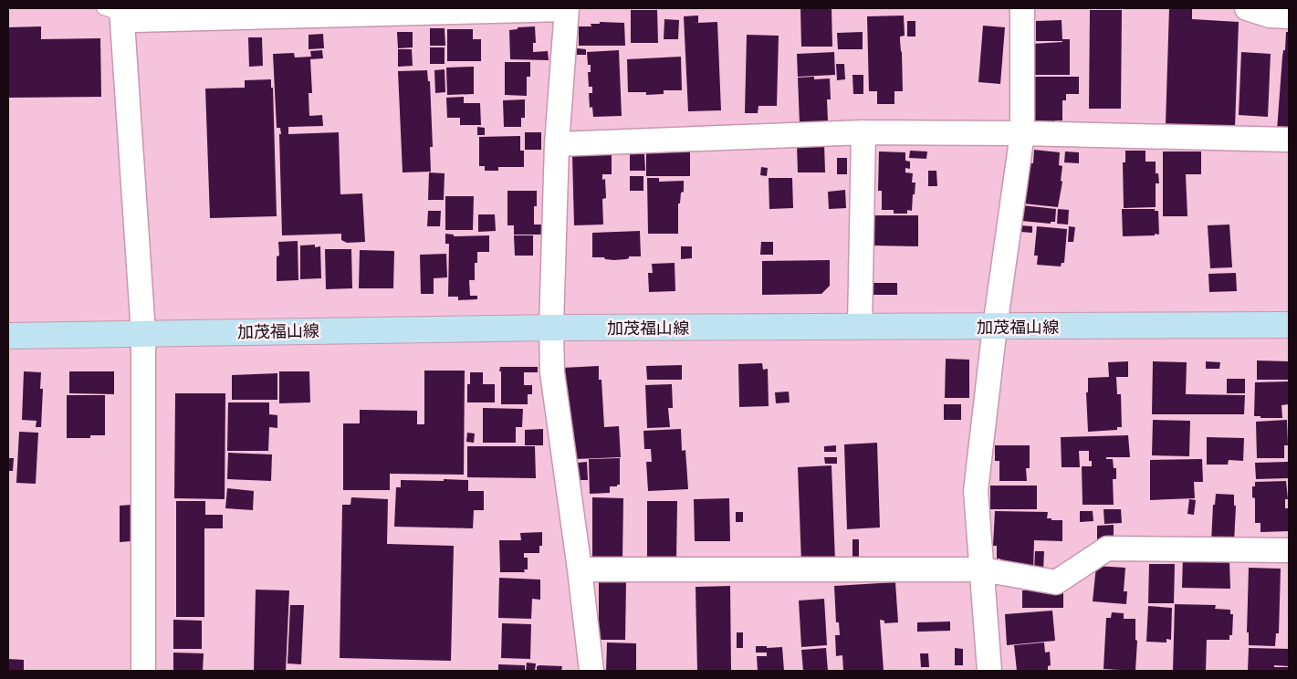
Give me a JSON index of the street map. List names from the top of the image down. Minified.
{"streets":{"main road":["加茂福山線"]}}
